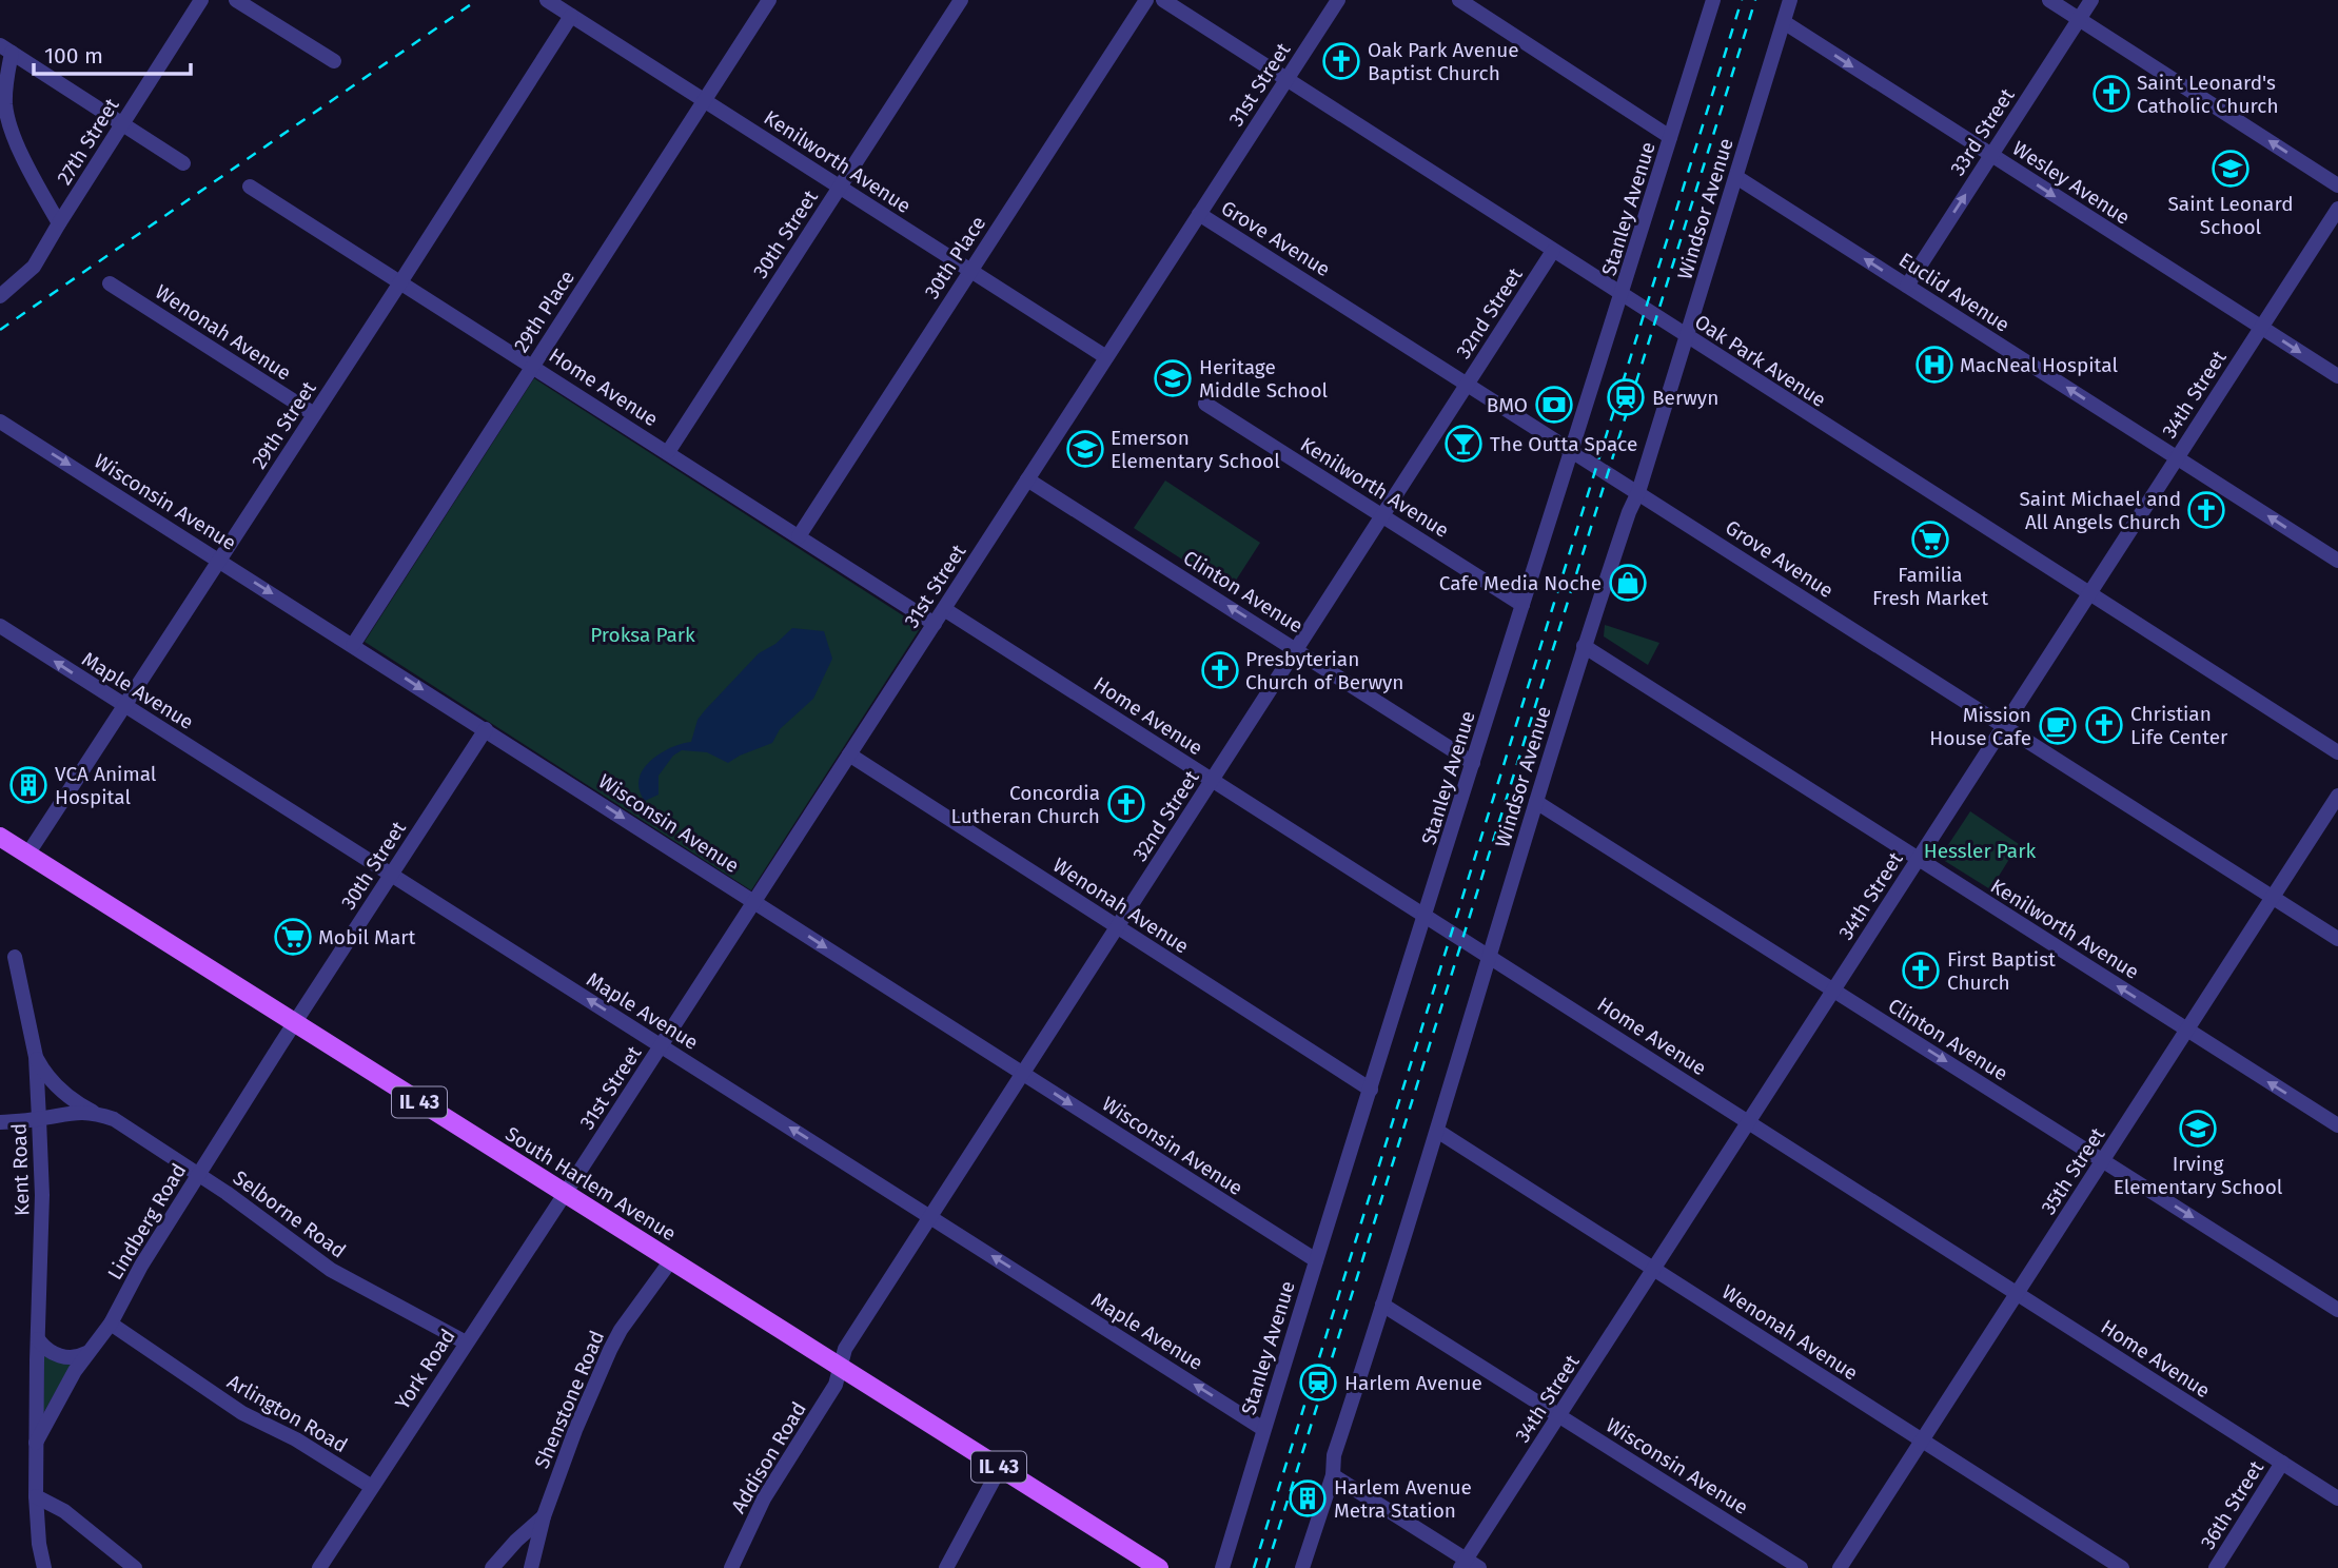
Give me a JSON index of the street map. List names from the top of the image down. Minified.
{"streets":{"main road":["IL 43","South Harlem Avenue"],"street":["31st Street","33rd Street","27th Street","Kenilworth Avenue","Wesley Avenue","Stanley Avenue","Windsor Avenue","30th Street","Grove Avenue","30th Place","Euclid Avenue","29th Place","32nd Street","Wenonah Avenue","Oak Park Avenue","Home Avenue","34th Street","29th Street","Wisconsin Avenue","Clinton Avenue","Maple Avenue","Kent Road","35th Street","Selborne Road","Lindberg Road","York Road","Shenstone Road","Arlington Road","Addison Road","36th Street"]},"crossings":[["31st Street","Kenilworth Avenue"],["31st Street","Grove Avenue"],["31st Street","Wenonah Avenue"],["31st Street","Oak Park Avenue"],["31st Street","Home Avenue"],["31st Street","Wisconsin Avenue"],["31st Street","Clinton Avenue"],["31st Street","Maple Avenue"],["31st Street","South Harlem Avenue"],["31st Street","York Road"],["33rd Street","Wesley Avenue"],["33rd Street","Euclid Avenue"],["Kenilworth Avenue","Stanley Avenue"],["Kenilworth Avenue","Windsor Avenue"],["Kenilworth Avenue","30th Street"],["Kenilworth Avenue","30th Place"],["Kenilworth Avenue","29th Place"],["Kenilworth Avenue","32nd Street"],["Kenilworth Avenue","34th Street"],["Kenilworth Avenue","29th Street"],["Kenilworth Avenue","35th Street"],["Wesley Avenue","Windsor Avenue"],["Wesley Avenue","34th Street"],["Stanley Avenue","Grove Avenue"],["Stanley Avenue","Wenonah Avenue"],["Stanley Avenue","Oak Park Avenue"],["Stanley Avenue","Home Avenue"],["Stanley Avenue","Wisconsin Avenue"],["Stanley Avenue","Clinton Avenue"],["Stanley Avenue","Maple Avenue"],["Windsor Avenue","Grove Avenue"],["Windsor Avenue","Euclid Avenue"],["Windsor Avenue","Wenonah Avenue"],["Windsor Avenue","Oak Park Avenue"],["Windsor Avenue","Home Avenue"],["Windsor Avenue","Wisconsin Avenue"],["Windsor Avenue","Clinton Avenue"],["30th Street","Home Avenue"],["30th Street","Wisconsin Avenue"],["30th Street","Maple Avenue"],["30th Street","South Harlem Avenue"],["30th Street","Lindberg Road"],["Grove Avenue","32nd Street"],["Grove Avenue","34th Street"],["Grove Avenue","35th Street"],["30th Place","Home Avenue"],["Euclid Avenue","34th Street"],["29th Place","Home Avenue"],["29th Place","Wisconsin Avenue"],["32nd Street","Wenonah Avenue"],["32nd Street","Oak Park Avenue"],["32nd Street","Home Avenue"],["32nd Street","Wisconsin Avenue"],["32nd Street","Clinton Avenue"],["32nd Street","Maple Avenue"],["32nd Street","South Harlem Avenue"],["32nd Street","Addison Road"],["Wenonah Avenue","34th Street"],["Wenonah Avenue","29th Street"],["Wenonah Avenue","35th Street"],["Oak Park Avenue","34th Street"],["Home Avenue","34th Street"],["Home Avenue","29th Street"],["Home Avenue","35th Street"],["Home Avenue","36th Street"],["34th Street","Wisconsin Avenue"],["34th Street","Clinton Avenue"],["29th Street","Wisconsin Avenue"],["29th Street","Maple Avenue"],["29th Street","South Harlem Avenue"],["Clinton Avenue","35th Street"],["Kent Road","Selborne Road"],["Kent Road","Lindberg Road"],["South Harlem Avenue","Lindberg Road"],["South Harlem Avenue","York Road"],["South Harlem Avenue","Shenstone Road"],["South Harlem Avenue","Addison Road"],["Selborne Road","Lindberg Road"],["Selborne Road","York Road"],["Lindberg Road","Arlington Road"],["York Road","Arlington Road"]],"one_way":["33rd Street","Wesley Avenue","Euclid Avenue","Wisconsin Avenue","Maple Avenue"],"parks":["Proksa Park","Hessler Park"],"places":{"church":["Oak Park Avenue Baptist Church","Saint Leonard's Catholic Church","Saint Michael and All Angels Church","Presbyterian Church of Berwyn","Christian Life Center","Concordia Lutheran Church","First Baptist Church"],"school or university":["Saint Leonard School","Heritage Middle School","Emerson Elementary School","Irving Elementary School"],"hospital":["MacNeal Hospital"],"station":["Berwyn","Harlem Avenue"],"bank":["BMO"],"bar":["The Outta Space"],"supermarket":["Familia Fresh Market","Mobil Mart"],"shop":["Cafe Media Noche"],"cafe":["Mission House Cafe"],"building":["VCA Animal Hospital","Harlem Avenue Metra Station"]},"scale_bar":"100 m"}
